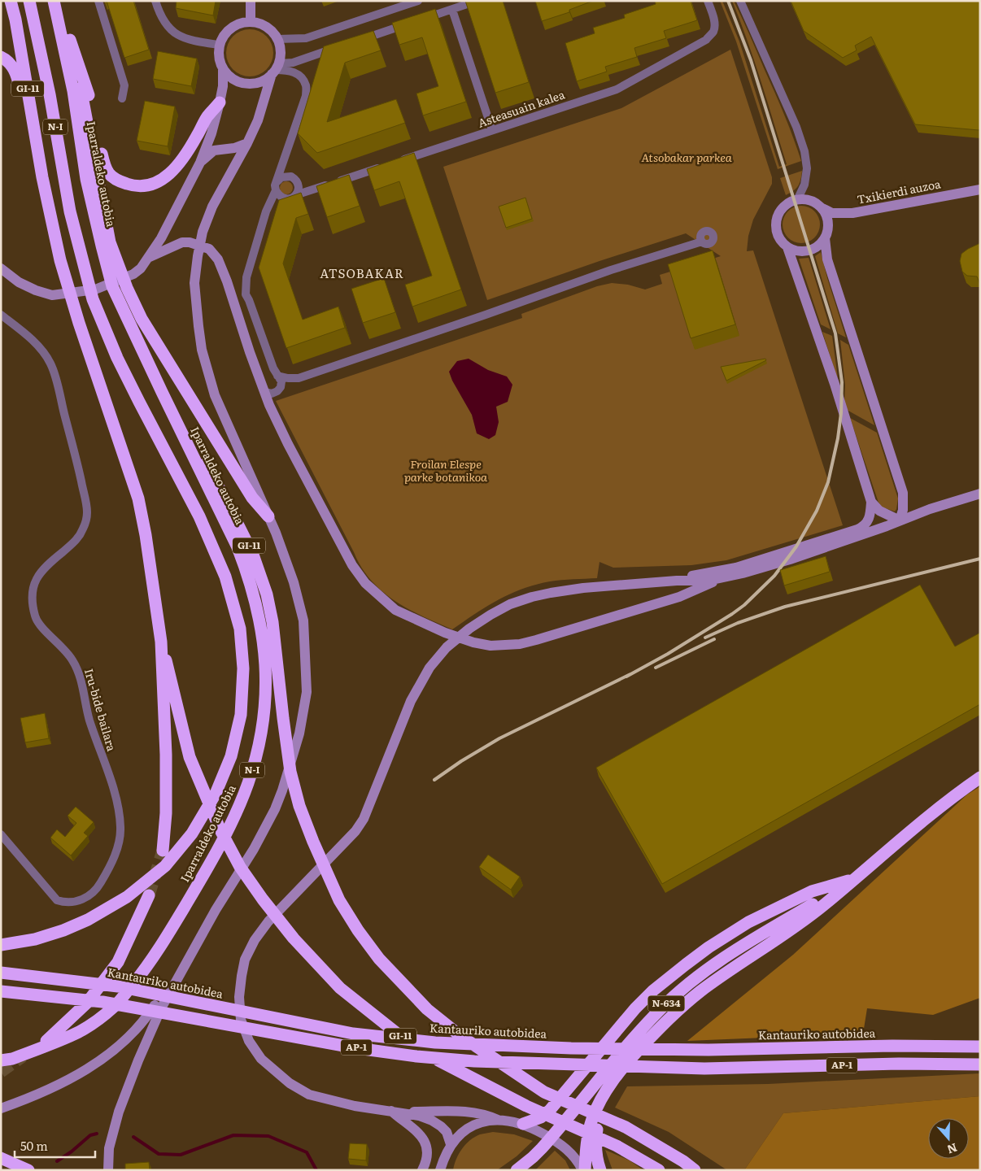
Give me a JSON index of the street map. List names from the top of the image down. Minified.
{"streets":{"highway":["GI-11","N-I","Iparraldeko autobia","Kantauriko autobidea","N-634","AP-1"],"street":["Asteasuain kalea","Txikierdi auzoa","Iru-bide bailara"]},"crossings":[["GI-11","Iparraldeko autobia"]],"districts":["ATSOBAKAR"],"parks":["Atsobakar parkea","Froilan Elespe parke botanikoa"],"scale_bar":"50 m","north":"bottom"}
